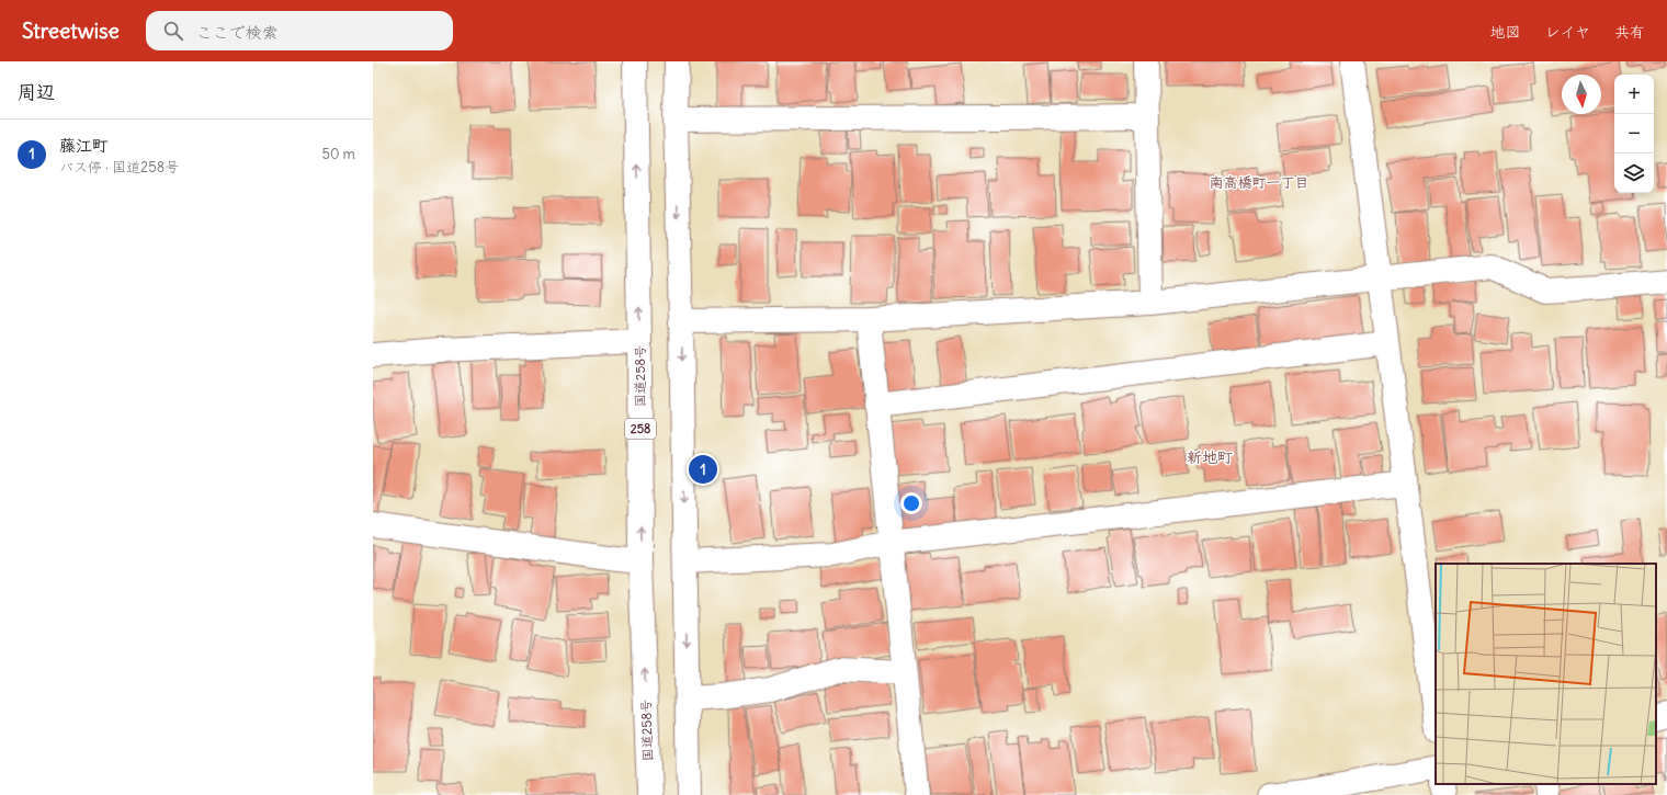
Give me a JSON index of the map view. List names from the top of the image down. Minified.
{"streets":{"main road":["国道258号","258"]},"districts":["南高橋町一丁目","新地町"],"north":"bottom","page":{"header":"Streetwise","search":"ここで検索","nav":["地図","レイヤ","共有"],"heading":"周辺","map_buttons":["+","−"],"list":[{"mark":"1","name":"藤江町","note":"バス停 · 国道258号","value":"50 m"}],"pins":"1"}}
